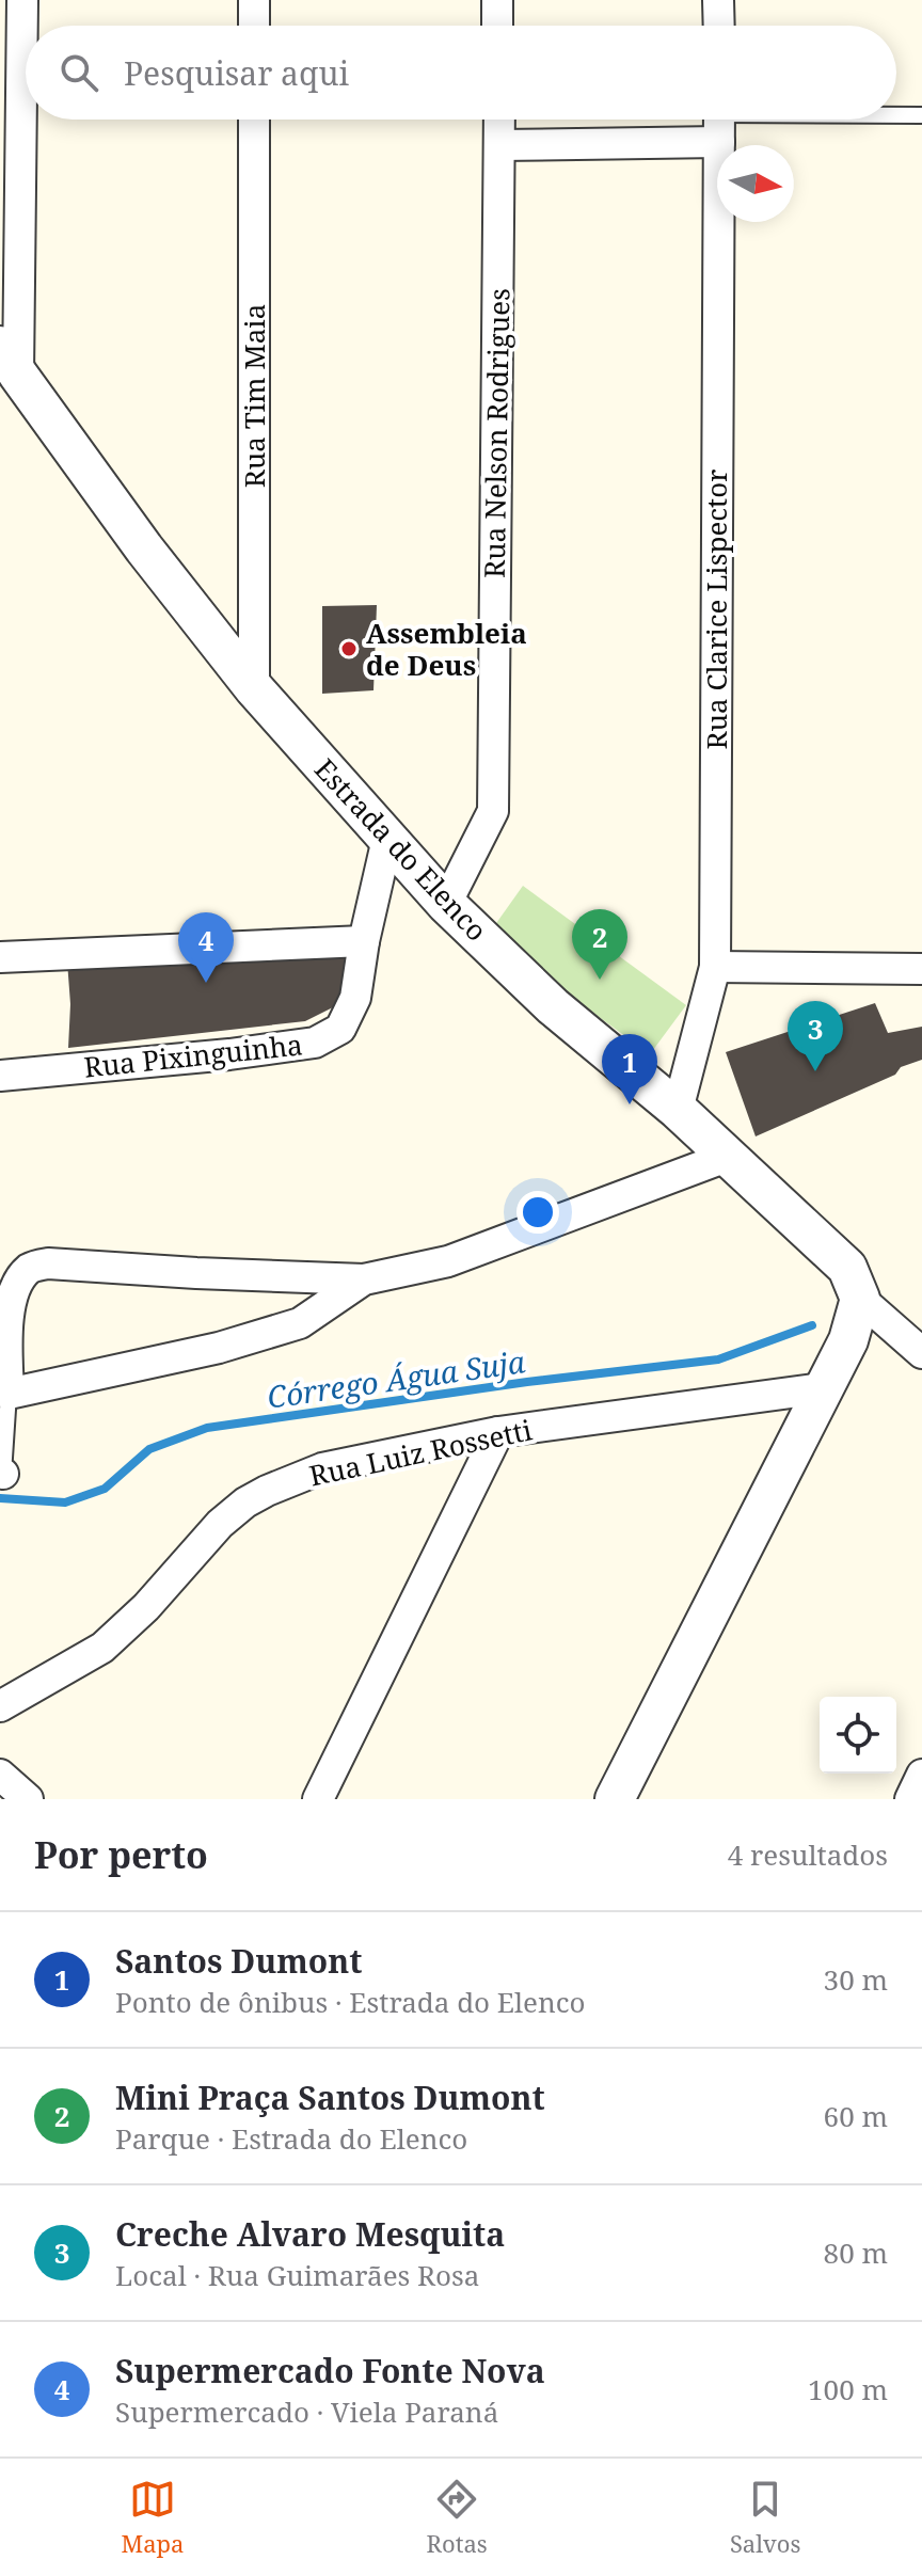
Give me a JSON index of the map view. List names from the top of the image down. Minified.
{"streets":{"street":["Rua Tim Maia","Rua Nelson Rodrigues","Rua Clarice Lispector","Estrada do Elenco","Rua Pixinguinha","Rua Luiz Rossetti"]},"crossings":[["Rua Tim Maia","Estrada do Elenco"],["Rua Nelson Rodrigues","Estrada do Elenco"],["Rua Clarice Lispector","Estrada do Elenco"],["Estrada do Elenco","Rua Pixinguinha"]],"water":["Córrego Água Suja"],"places":["Assembleia de Deus"],"north":"right","page":{"search":"Pesquisar aqui","pins":["2","4","3","1"],"heading":["Por perto","4 resultados"],"list":[{"mark":"1","name":"Santos Dumont","note":"Ponto de ônibus · Estrada do Elenco","value":"30 m"},{"mark":"2","name":"Mini Praça Santos Dumont","note":"Parque · Estrada do Elenco","value":"60 m"},{"mark":"3","name":"Creche Alvaro Mesquita","note":"Local · Rua Guimarães Rosa","value":"80 m"},{"mark":"4","name":"Supermercado Fonte Nova","note":"Supermercado · Viela Paraná","value":"100 m"}],"nav":["Mapa","Rotas","Salvos"]}}
